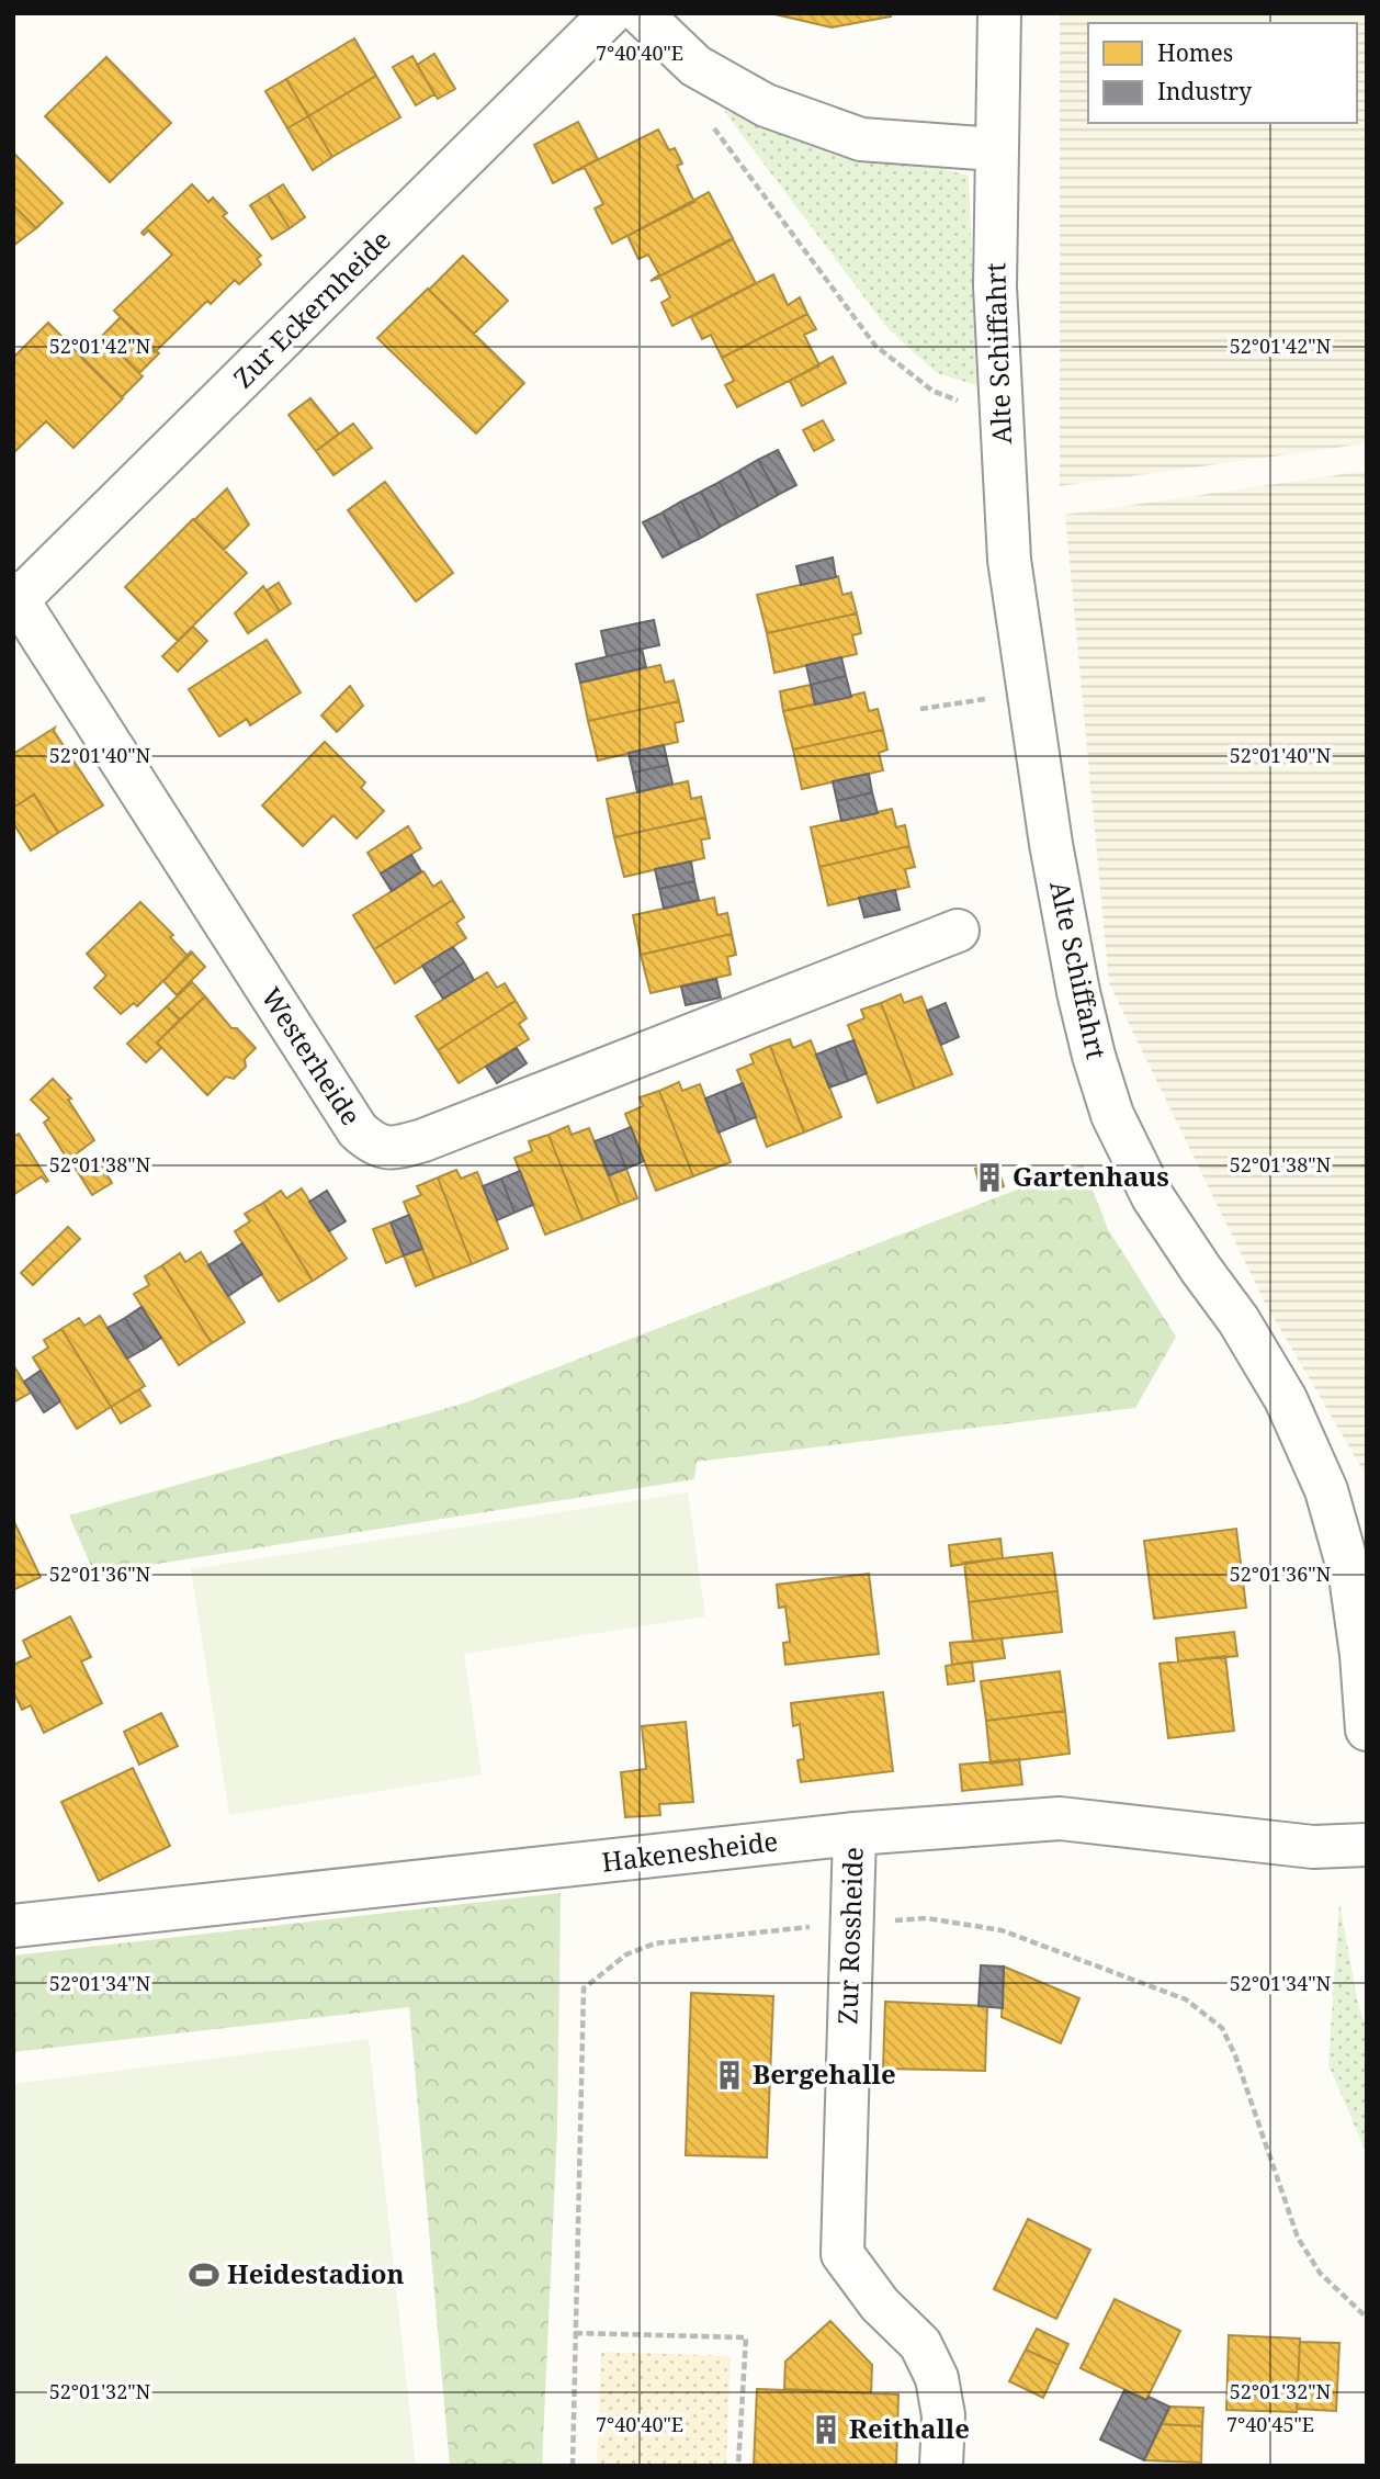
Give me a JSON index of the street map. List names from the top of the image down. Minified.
{"streets":{"street":["Zur Eckernheide","Alte Schiffahrt","Westerheide","Hakenesheide","Zur Rossheide"]},"crossings":[["Zur Eckernheide","Westerheide"],["Hakenesheide","Zur Rossheide"]],"places":{"building":["Gartenhaus","Bergehalle","Reithalle"],"sports":["Heidestadion"]},"legend":["Homes","Industry"],"coordinates":["7°40'40\"E","52°01'42\"N","52°01'40\"N","52°01'38\"N","52°01'36\"N","52°01'34\"N","52°01'32\"N","7°40'45\"E"]}
